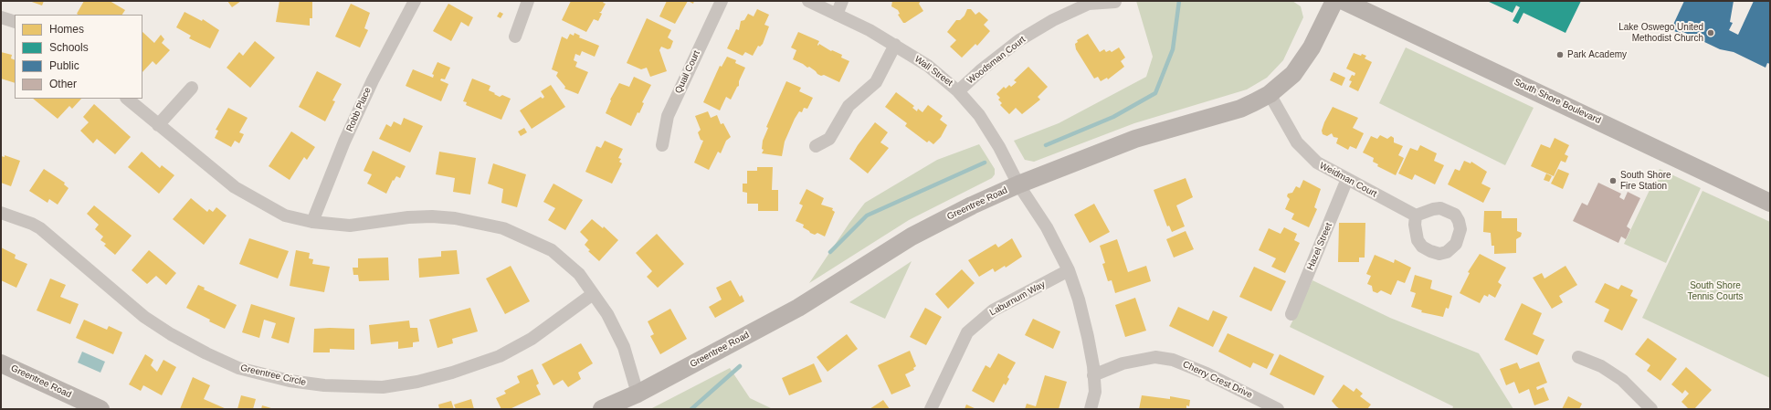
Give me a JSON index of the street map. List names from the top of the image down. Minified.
{"streets":{"street":["Woodsman Court","Wall Street","Quail Court","South Shore Boulevard","Robb Place","Weidman Court","Greentree Road","Hazel Street","Laburnum Way","Greentree Circle","Cherry Crest Drive"]},"crossings":[["Woodsman Court","Wall Street"],["Wall Street","Greentree Road"],["Wall Street","Laburnum Way"],["Wall Street","Cherry Crest Drive"],["Weidman Court","Greentree Road"],["Weidman Court","Hazel Street"]],"parks":["South Shore Tennis Courts"],"places":["Lake Oswego United Methodist Church","Park Academy","South Shore Fire Station"],"legend":["Homes","Schools","Public","Other"]}
